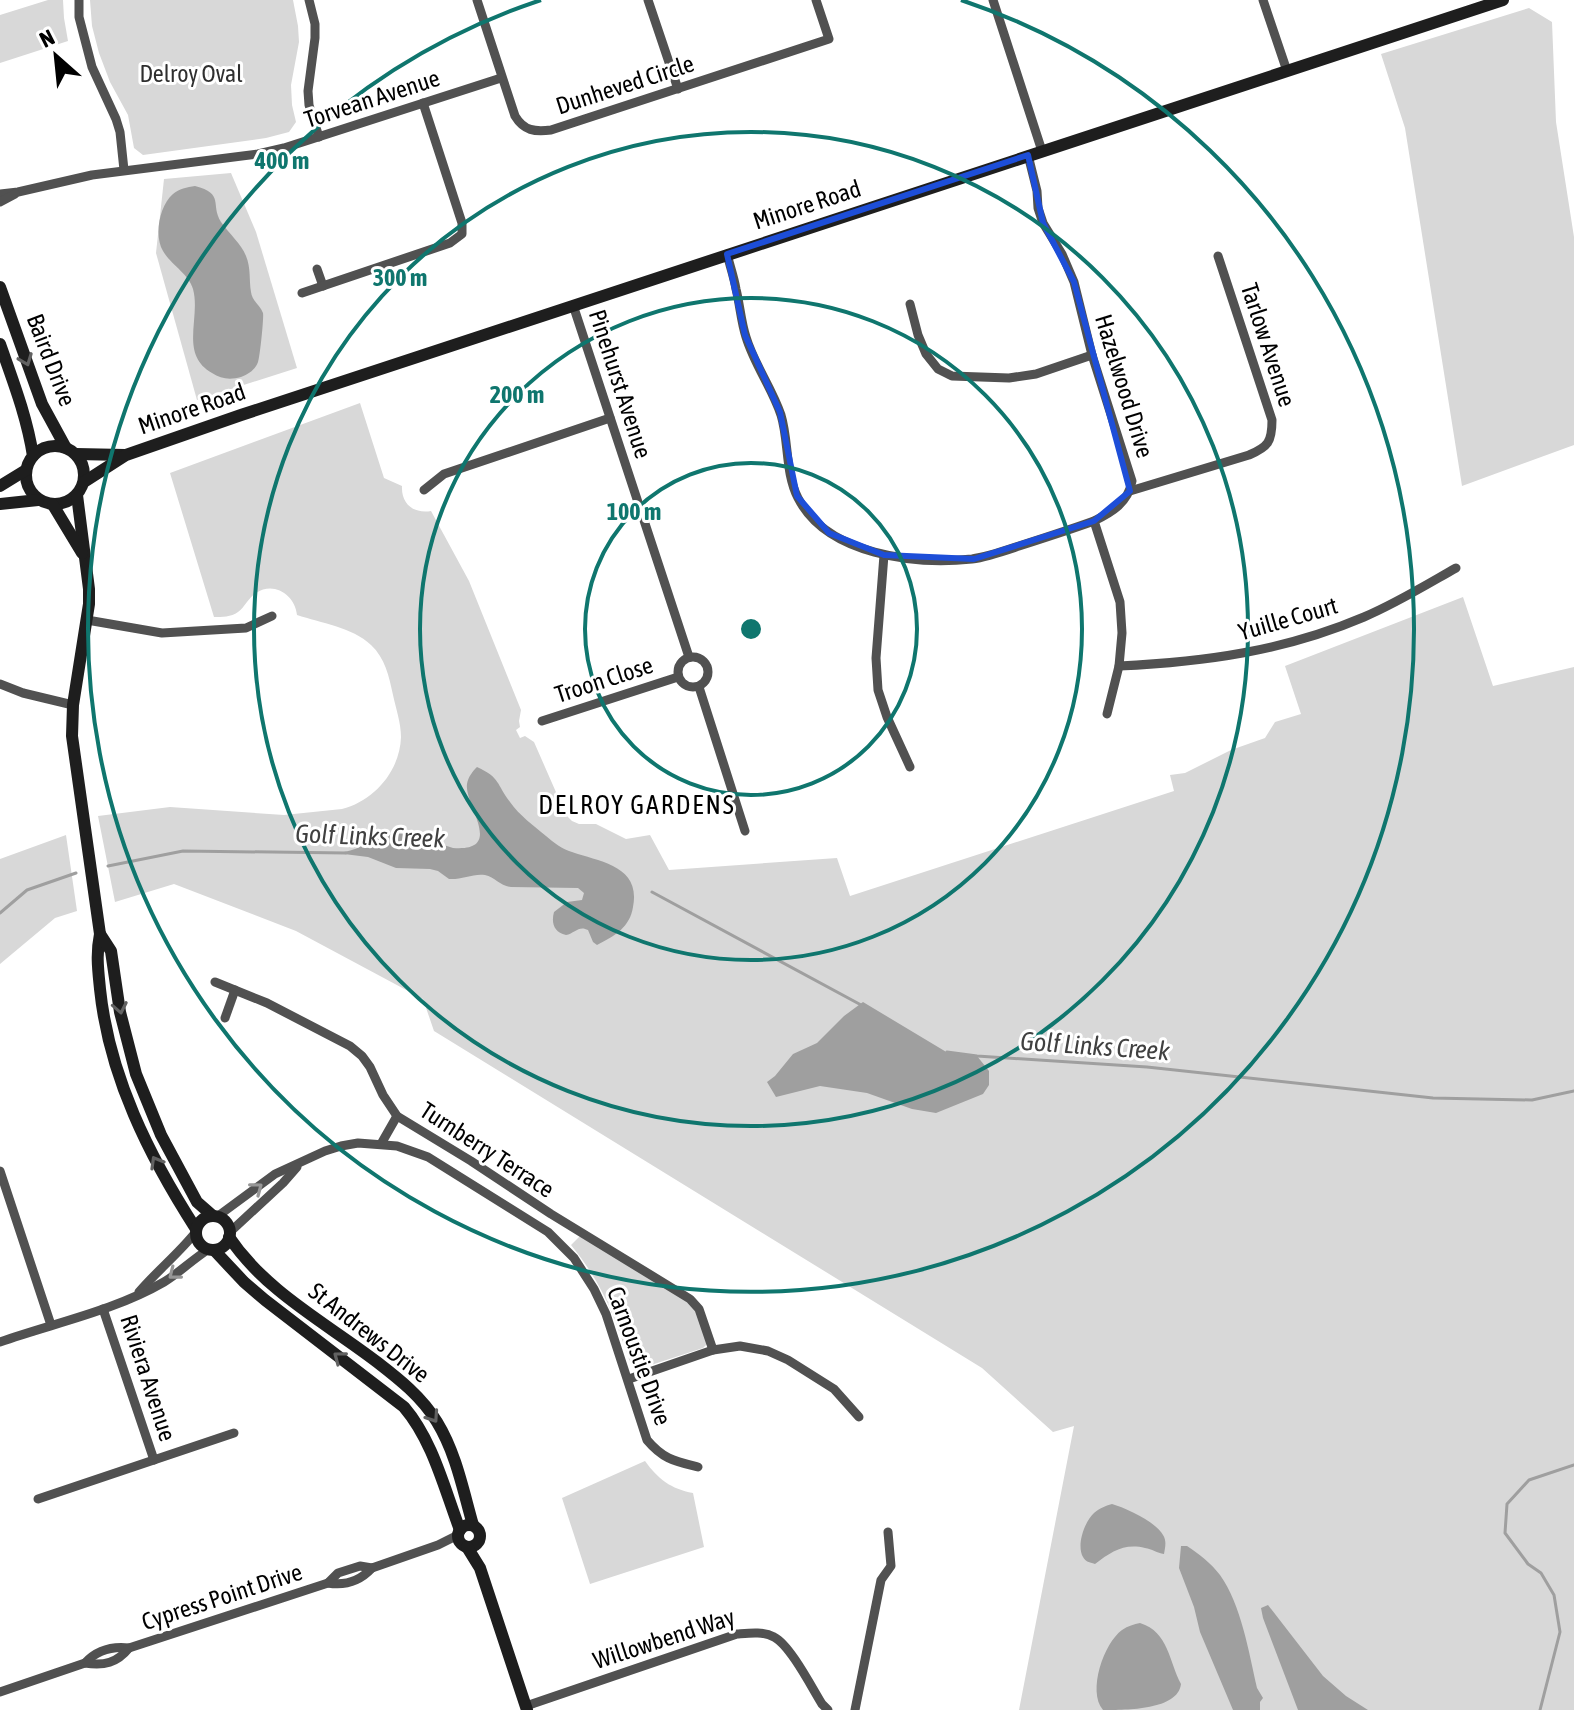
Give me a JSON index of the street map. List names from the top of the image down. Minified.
{"streets":{"street":["Dunheved Circle","Torvean Avenue","Minore Road","Tarlow Avenue","Baird Drive","Pinehurst Avenue","Hazelwood Drive","Yuille Court","Troon Close","Turnberry Terrace","St Andrews Drive","Carnoustie Drive","Riviera Avenue","Cypress Point Drive","Willowbend Way"]},"crossings":[["Dunheved Circle","Torvean Avenue"],["Minore Road","Baird Drive"],["Minore Road","Pinehurst Avenue"],["Minore Road","Hazelwood Drive"],["Tarlow Avenue","Hazelwood Drive"],["Pinehurst Avenue","Troon Close"],["St Andrews Drive","Carnoustie Drive"],["St Andrews Drive","Cypress Point Drive"]],"districts":["DELROY GARDENS"],"water":["Golf Links Creek"],"parks":["Delroy Oval"],"north":"top left","rings":["400 m","300 m","200 m","100 m"]}
